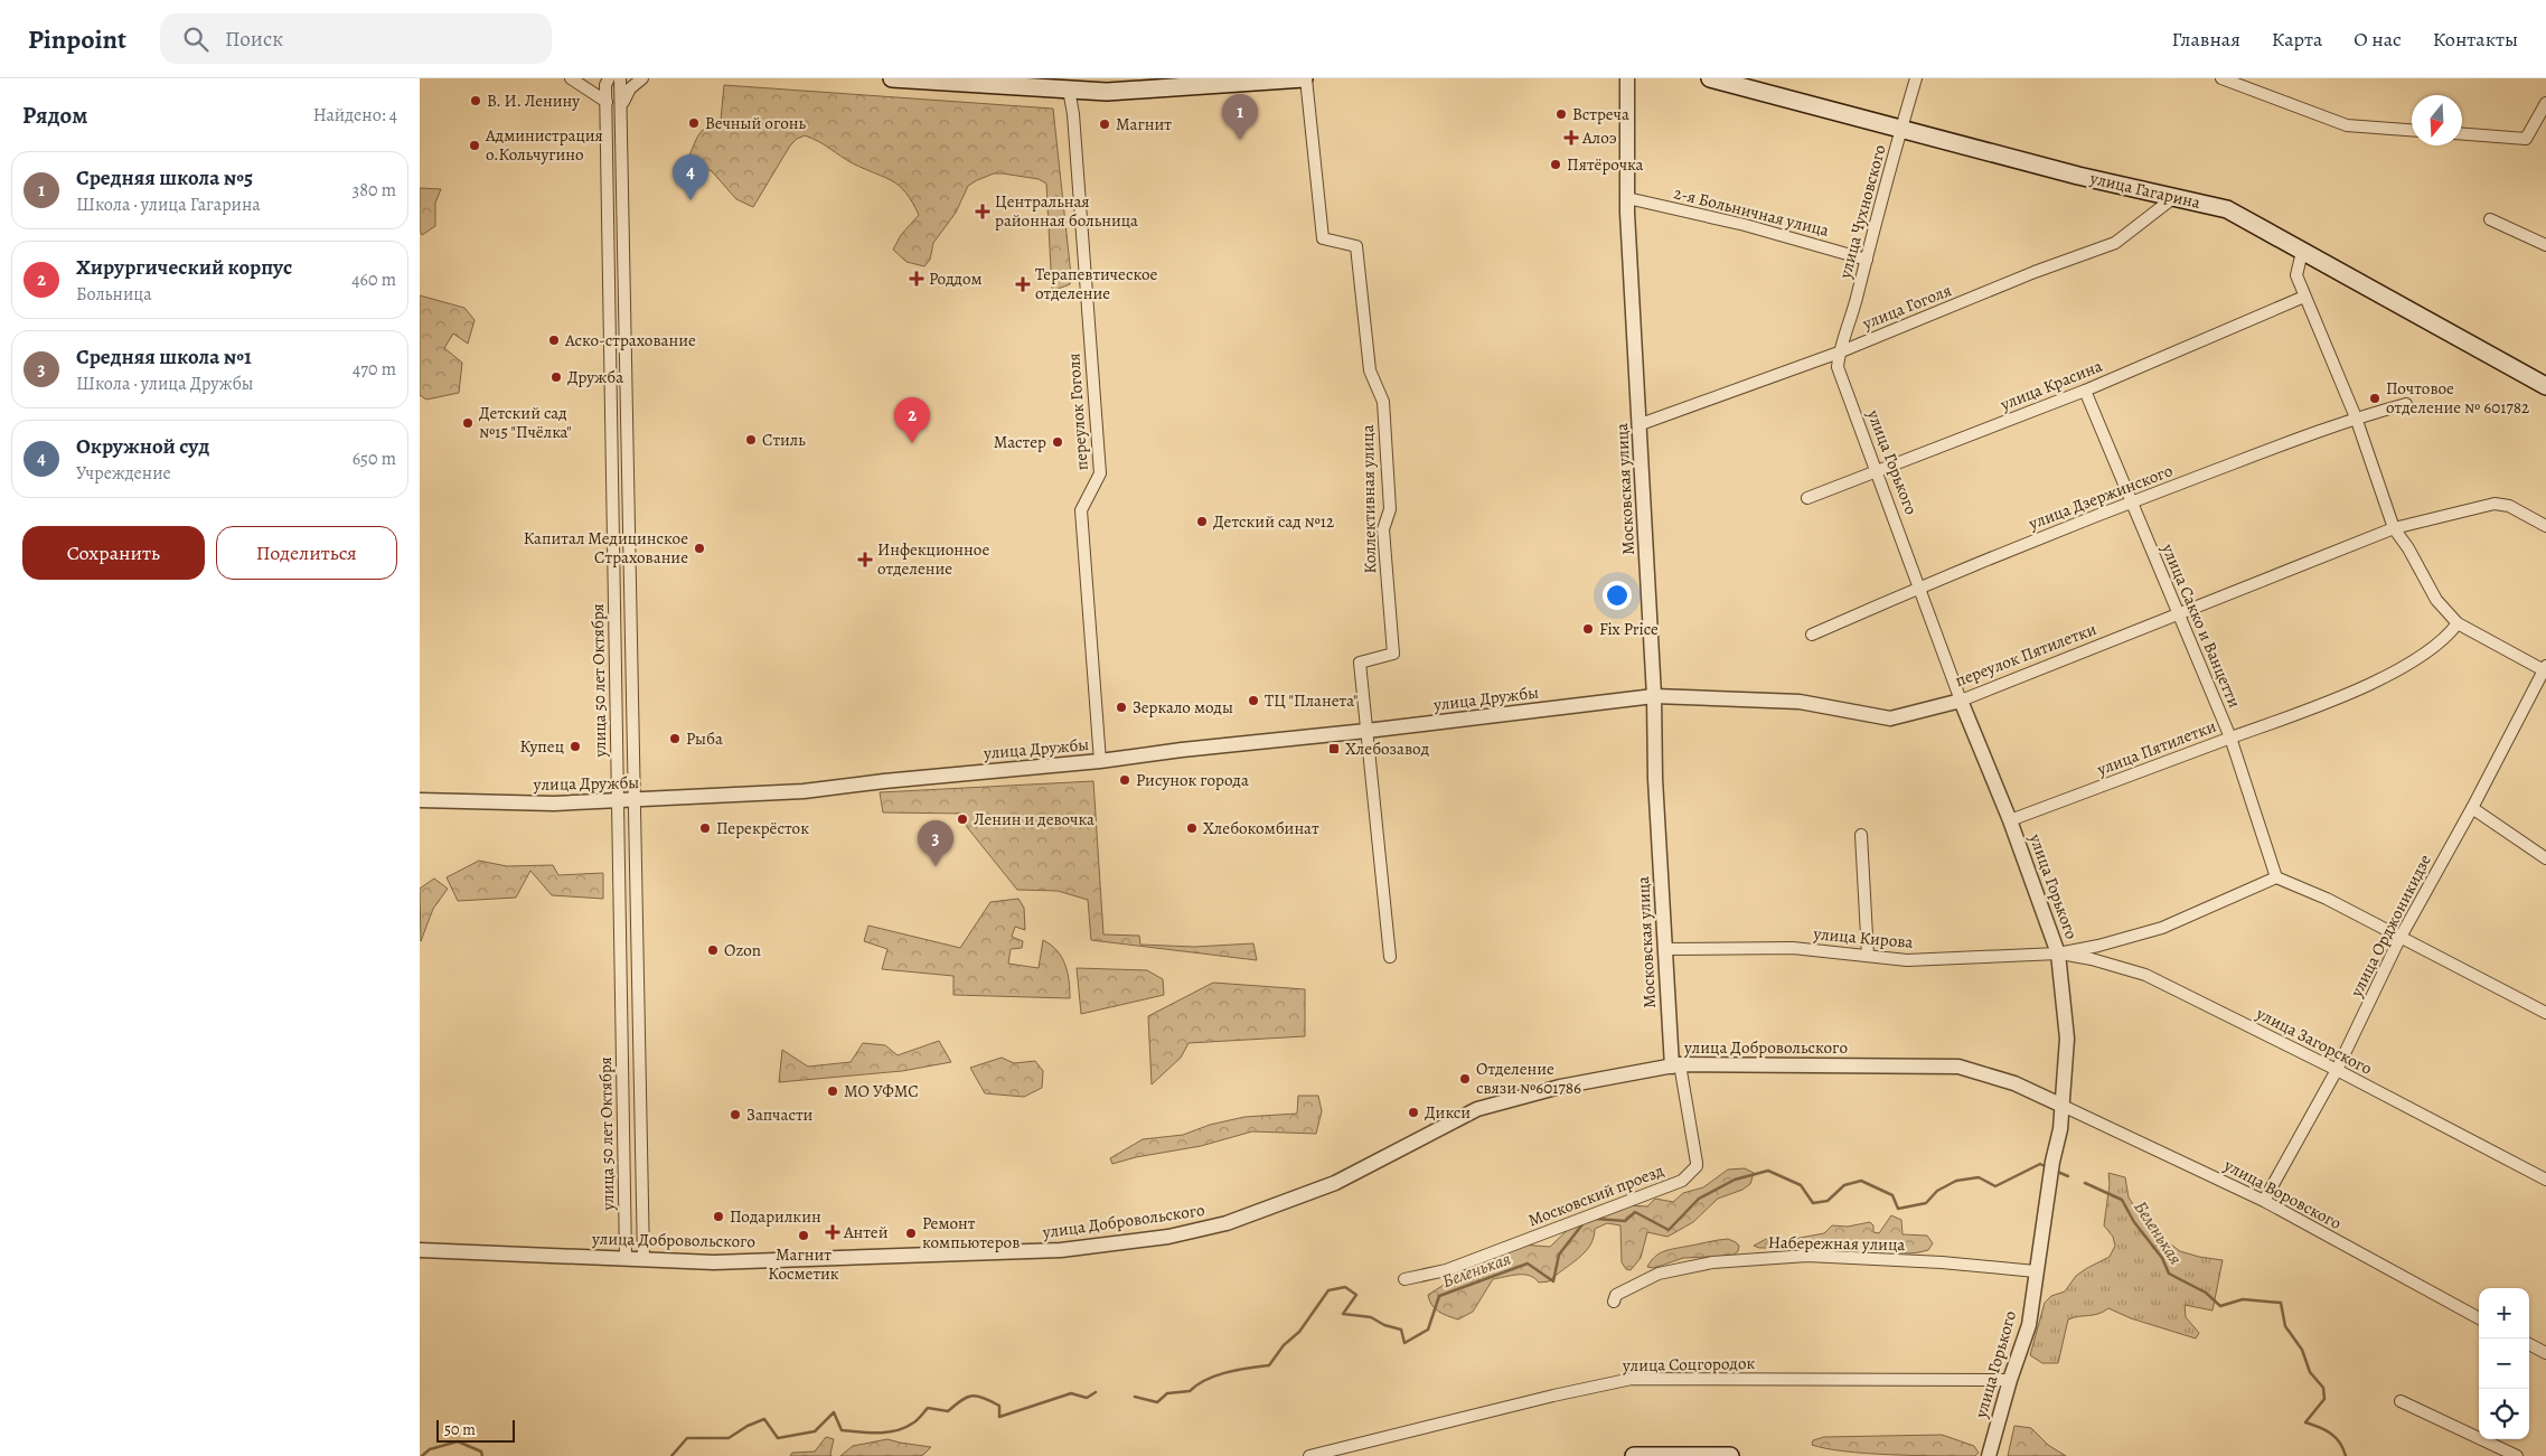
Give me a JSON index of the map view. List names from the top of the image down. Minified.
{"streets":{"main road":["улица Гагарина"],"street":["2-я Больничная улица","улица Чухновского","улица Гоголя","улица Красина","переулок Гоголя","улица Горького","Московская улица","улица Дзержинского","Коллективная улица","улица Сакко и Ванцетти","переулок Пятилетки","улица 50 лет Октября","улица Дружбы","улица Пятилетки","улица Орджоникидзе","улица Кирова","улица Загорского","улица Добровольского","улица Воровского","Московский проезд","Набережная улица","улица Соцгородок"]},"crossings":[["улица Гагарина","улица Чухновского"],["улица Гагарина","улица Гоголя"],["2-я Больничная улица","улица Чухновского"],["2-я Больничная улица","Московская улица"],["улица Чухновского","улица Гоголя"],["улица Чухновского","улица Горького"],["улица Гоголя","улица Горького"],["улица Гоголя","Московская улица"],["улица Красина","улица Горького"],["улица Красина","улица Сакко и Ванцетти"],["переулок Гоголя","улица Дружбы"],["улица Горького","улица Дзержинского"],["улица Горького","переулок Пятилетки"],["улица Горького","улица Пятилетки"],["улица Горького","улица Кирова"],["улица Горького","улица Загорского"],["улица Горького","улица Добровольского"],["улица Горького","улица Воровского"],["улица Горького","Набережная улица"],["улица Горького","улица Соцгородок"],["Московская улица","переулок Пятилетки"],["Московская улица","улица Дружбы"],["Московская улица","улица Кирова"],["Московская улица","улица Добровольского"],["Московская улица","Московский проезд"],["улица Дзержинского","улица Сакко и Ванцетти"],["Коллективная улица","улица Дружбы"],["улица Сакко и Ванцетти","переулок Пятилетки"],["улица Сакко и Ванцетти","улица Пятилетки"],["переулок Пятилетки","улица Дружбы"],["улица 50 лет Октября","улица Дружбы"],["улица 50 лет Октября","улица Добровольского"],["улица Орджоникидзе","улица Загорского"],["улица Орджоникидзе","улица Воровского"],["улица Кирова","улица Загорского"],["улица Добровольского","улица Воровского"],["улица Добровольского","Московский проезд"]],"water":["Беленькая"],"places":{"other":["В. И. Ленину","Встреча","Вечный огонь","Магнит","Администрация о.Кольчугино","Пятёрочка","Аско-страхование","Дружба","Почтовое отделение № 601782","Детский сад №15 \"Пчёлка\"","Стиль","Мастер","Детский сад №12","Капитал Медицинское Страхование","Fix Price","ТЦ \"Планета\"","Зеркало моды","Рыба","Купец","Рисунок города","Ленин и девочка","Перекрёсток","Хлебокомбинат","Ozon","Отделение связи №601786","МО УФМС","Дикси","Запчасти","Подарилкин","Ремонт компьютеров","Магнит Косметик"],"health":["Алоэ","Центральная районная больница","Роддом","Терапевтическое отделение","Инфекционное отделение","Антей"],"transit":["Хлебозавод"]},"scale_bar":"50 m","north":"bottom","page":{"header":"Pinpoint","search":"Поиск","nav":["Главная","Карта","О нас","Контакты"],"heading":["Рядом","Найдено: 4"],"pins":["1","4","2","3"],"list":[{"mark":"1","name":"Средняя школа №5","note":"Школа · улица Гагарина","value":"380 m"},{"mark":"2","name":"Хирургический корпус","note":"Больница","value":"460 m"},{"mark":"3","name":"Средняя школа №1","note":"Школа · улица Дружбы","value":"470 m"},{"mark":"4","name":"Окружной суд","note":"Учреждение","value":"650 m"}],"buttons":["Сохранить","Поделиться"],"map_buttons":["+","−"],"scale":"50 m"}}
